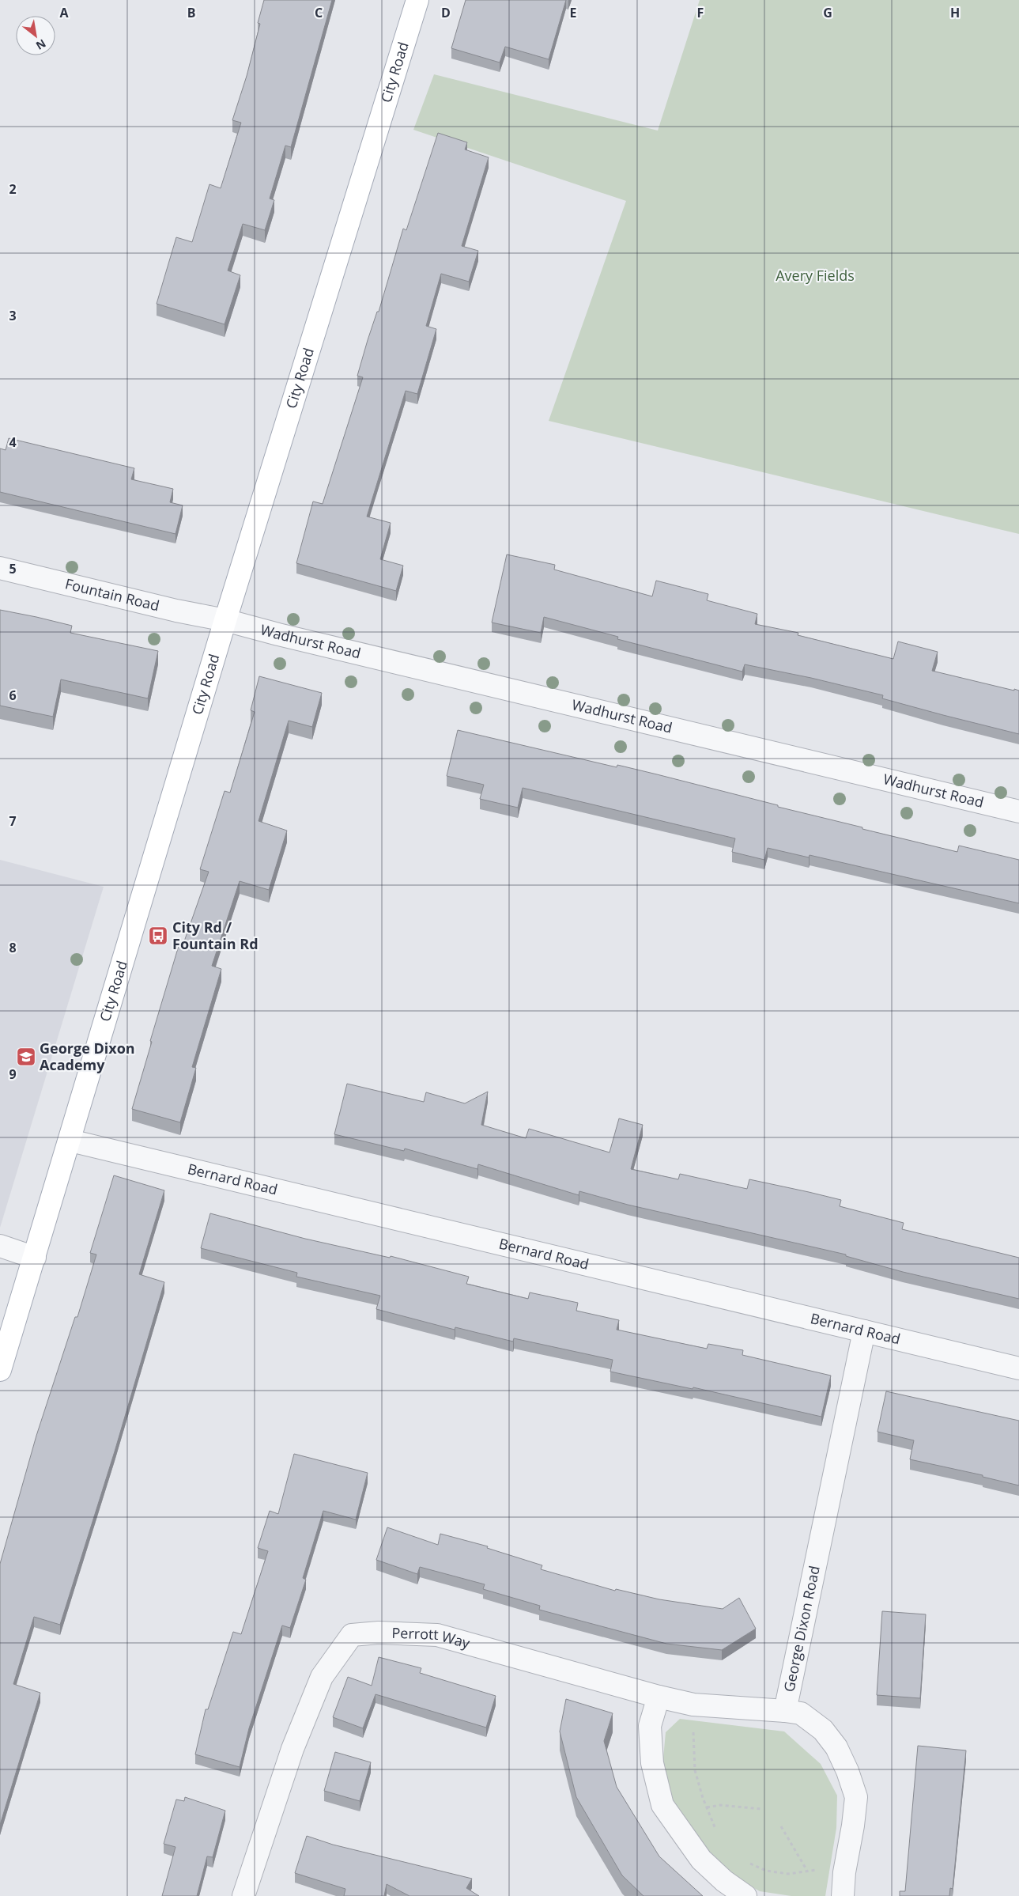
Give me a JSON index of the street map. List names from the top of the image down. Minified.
{"streets":{"main road":["City Road"],"street":["Fountain Road","Wadhurst Road","Bernard Road","George Dixon Road","Perrott Way"]},"crossings":[["City Road","Fountain Road"],["City Road","Wadhurst Road"],["City Road","Bernard Road"],["Fountain Road","Wadhurst Road"],["Bernard Road","George Dixon Road"],["George Dixon Road","Perrott Way"]],"parks":["Avery Fields"],"places":{"bus stop":["City Rd / Fountain Rd"],"school or university":["George Dixon Academy"]},"north":"bottom right","grid":{"columns":["A","B","C","D","E","F","G","H"],"rows":["2","3","4","5","6","7","8","9"]}}
